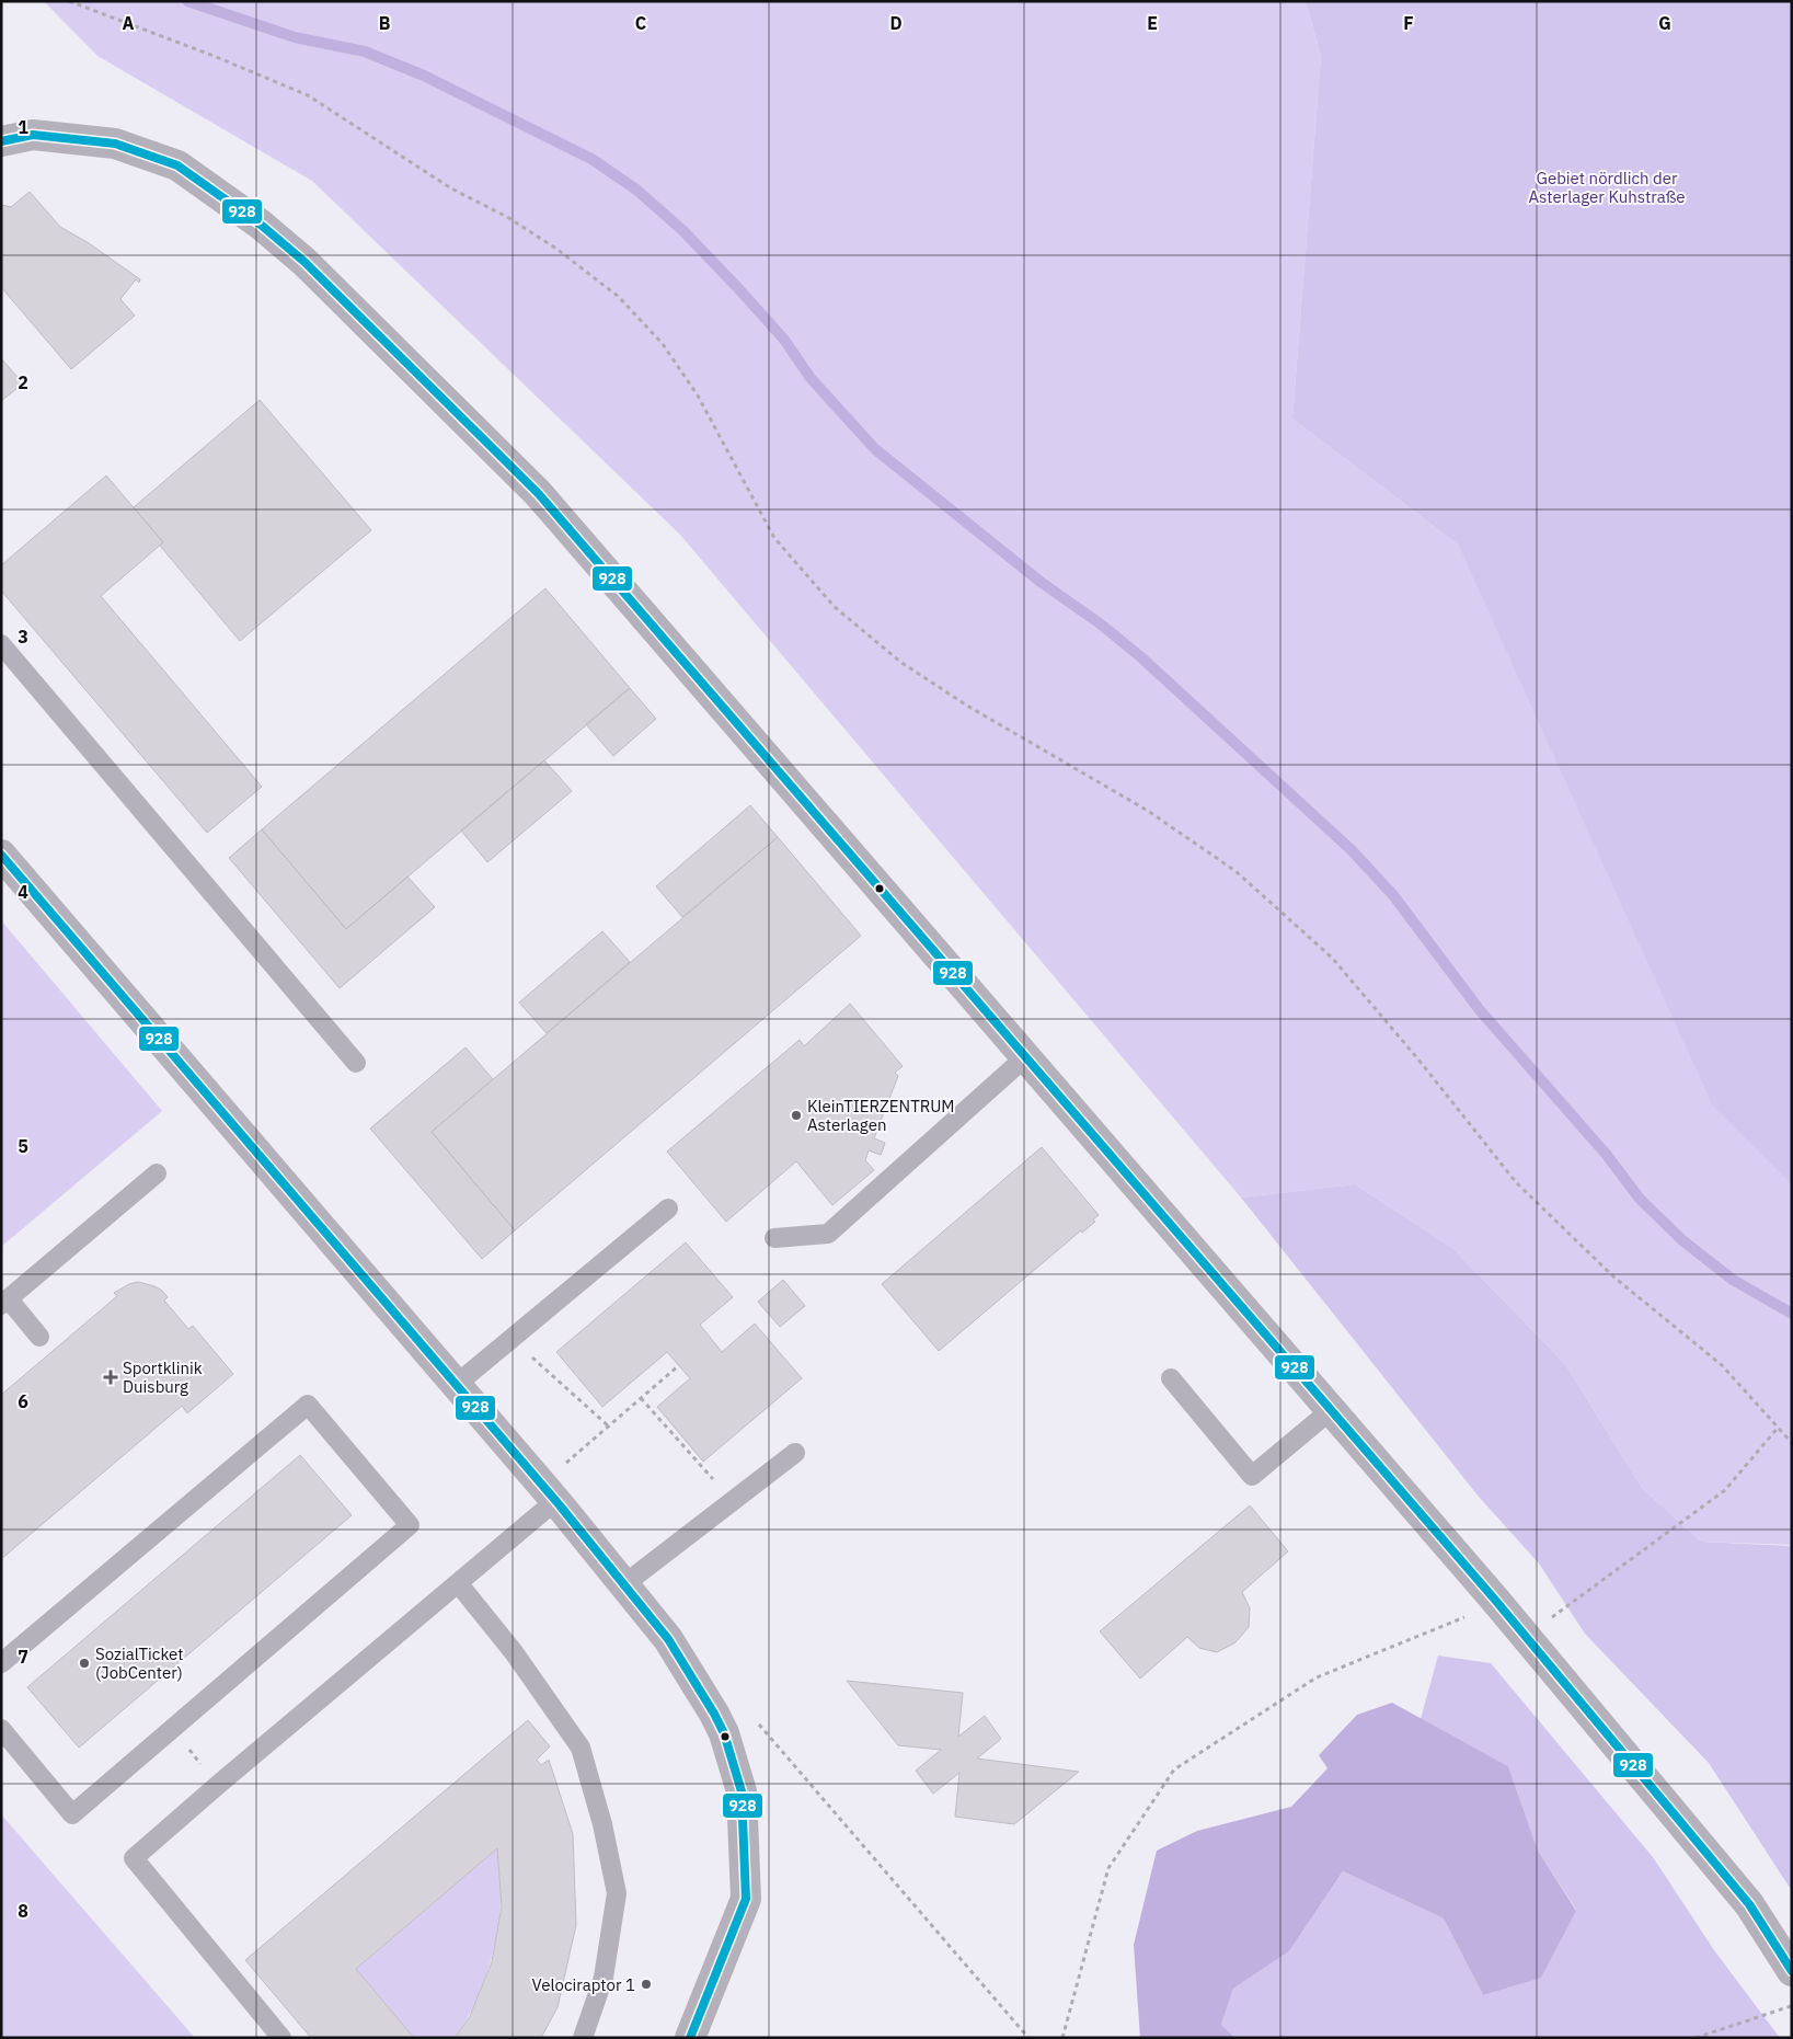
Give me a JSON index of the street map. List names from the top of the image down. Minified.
{"parks":["Gebiet nördlich der Asterlager Kuhstraße"],"places":{"other":["KleinTIERZENTRUM Asterlagen","SozialTicket (JobCenter)","Velociraptor 1"],"health":["Sportklinik Duisburg"]},"lines":["transit line 928"],"grid":{"columns":["A","B","C","D","E","F","G"],"rows":["1","2","3","4","5","6","7","8"]}}
